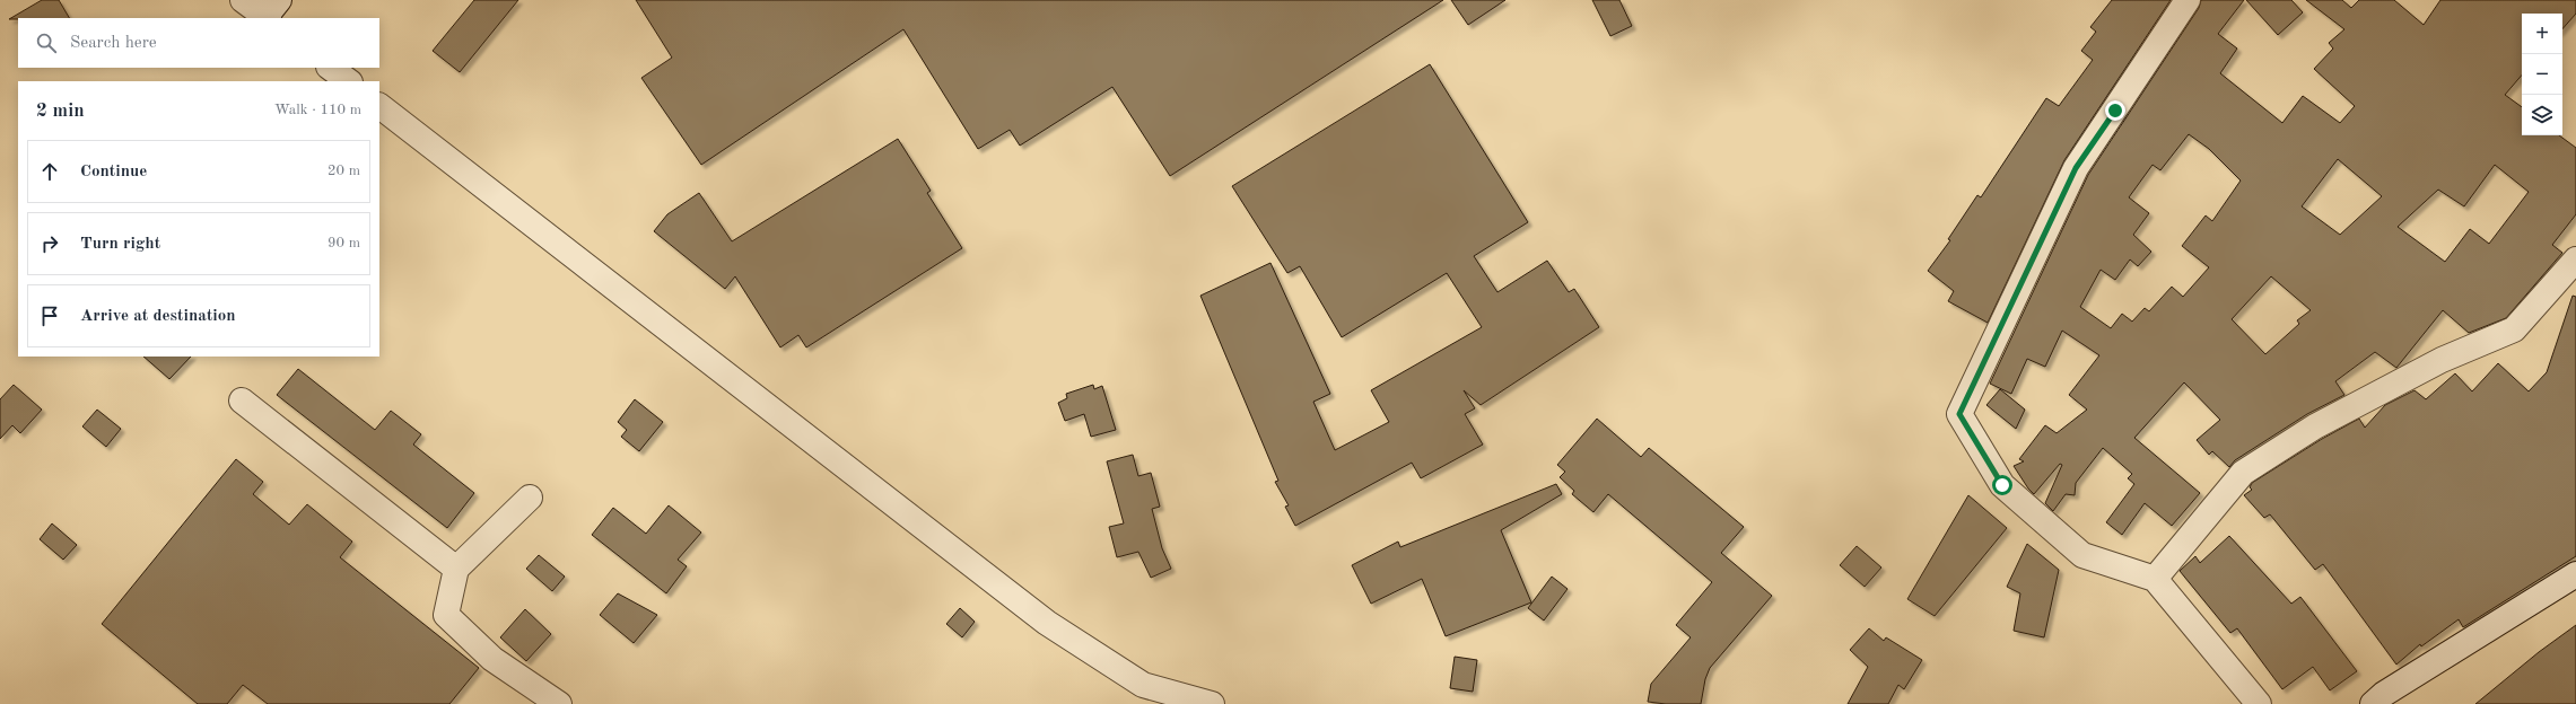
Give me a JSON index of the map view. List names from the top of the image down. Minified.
{"page":{"map_buttons":["+","−"],"search":"Search here","heading":["2 min","Walk · 110 m"],"list":[["Continue","20 m"],["Turn right","90 m"],"Arrive at destination"]}}
